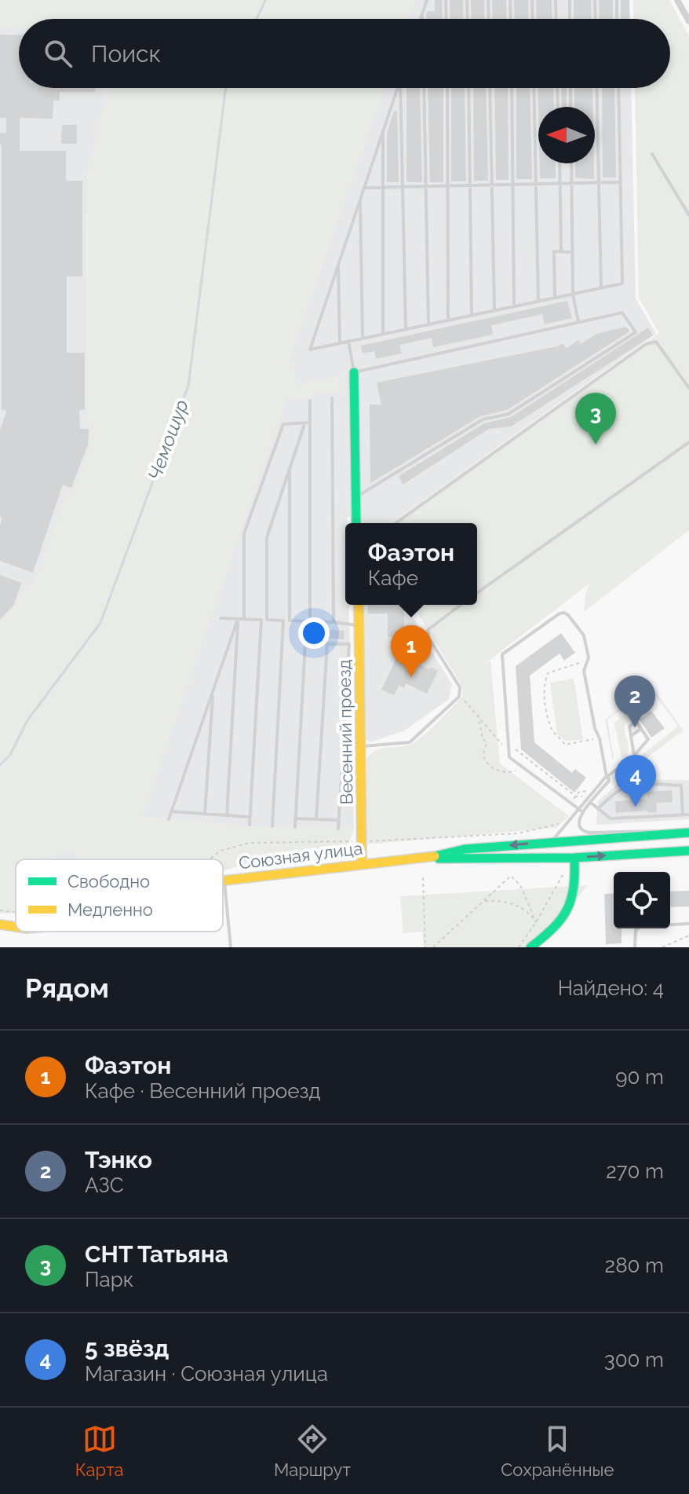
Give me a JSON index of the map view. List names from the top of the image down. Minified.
{"streets":{"main road":["Весенний проезд","Союзная улица"]},"crossings":[["Весенний проезд","Союзная улица"]],"water":["Чемошур"],"legend":["Свободно","Медленно"],"north":"left","page":{"search":"Поиск","pins":["3","1","2","4"],"popup":["Фаэтон","Кафе"],"heading":["Рядом","Найдено: 4"],"list":[{"mark":"1","name":"Фаэтон","note":"Кафе · Весенний проезд","value":"90 m"},{"mark":"2","name":"Тэнко","note":"АЗС","value":"270 m"},{"mark":"3","name":"СНТ Татьяна","note":"Парк","value":"280 m"},{"mark":"4","name":"5 звёзд","note":"Магазин · Союзная улица","value":"300 m"}],"nav":["Карта","Маршрут","Сохранённые"]}}
